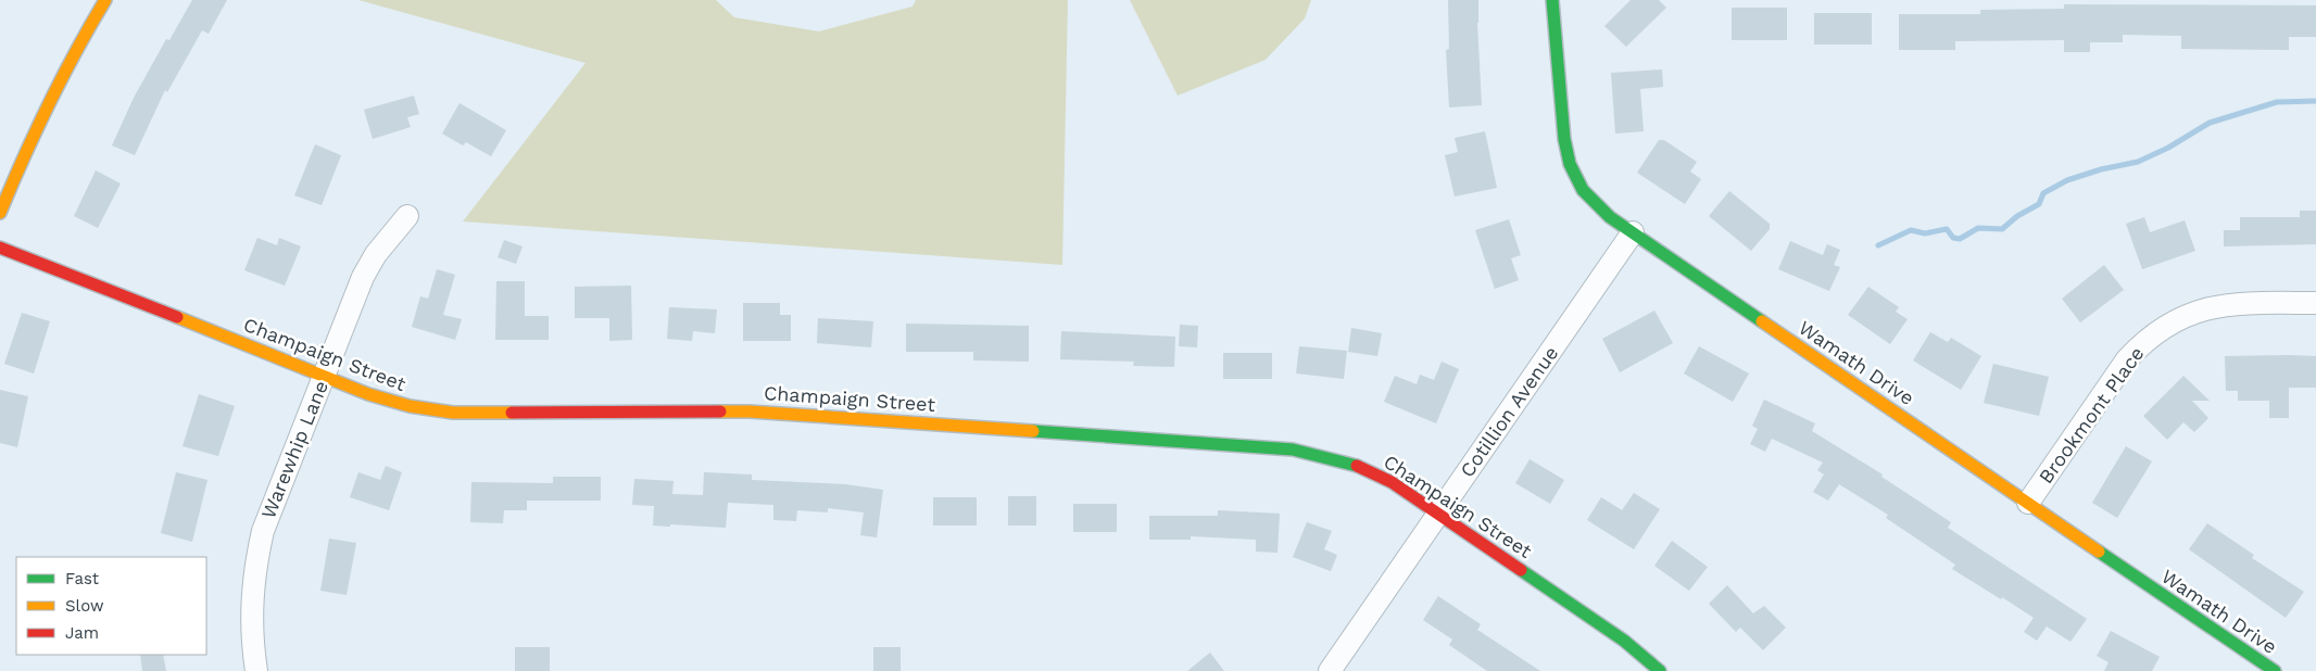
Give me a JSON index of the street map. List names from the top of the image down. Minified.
{"streets":{"street":["Champaign Street","Wamath Drive","Cotillion Avenue","Brookmont Place","Warewhip Lane"]},"crossings":[["Champaign Street","Cotillion Avenue"],["Champaign Street","Warewhip Lane"],["Wamath Drive","Cotillion Avenue"],["Wamath Drive","Brookmont Place"]],"legend":["Fast","Slow","Jam"]}
